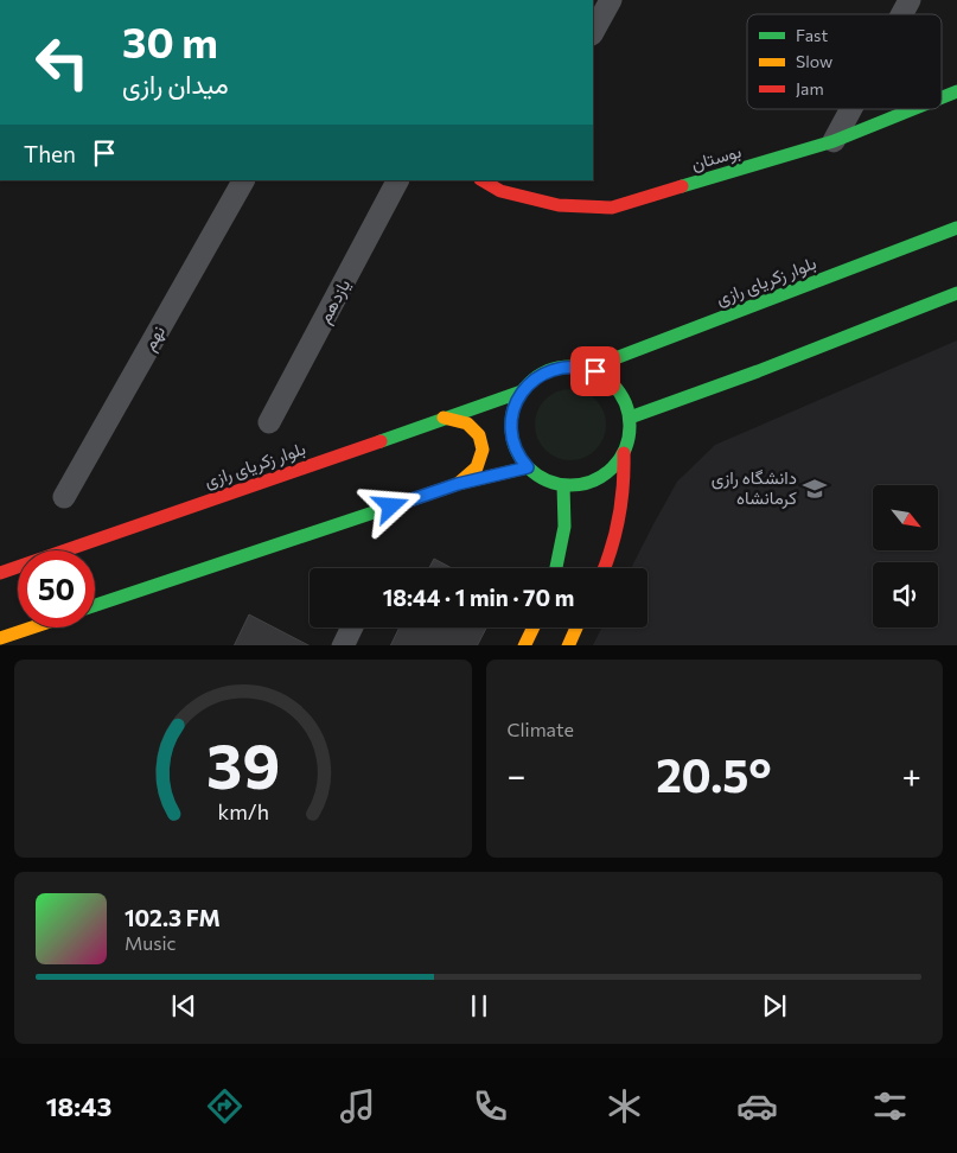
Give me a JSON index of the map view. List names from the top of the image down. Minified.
{"streets":{"main road":["بوستان","بلوار زکریای رازی"],"street":["یازدهم","نهم"]},"places":{"school or university":["دانشگاه رازی کرمانشاه"]},"legend":["Fast","Slow","Jam"],"north":"bottom right","page":{"turn":["30 m","میدان رازی"],"then":"Then","limit":"50","trip":"18:44 · 1 min · 70 m","tile":"Climate","heat":["−","20.5°","+"],"song":["102.3 FM","Music"],"tabs":"18:43","gauge":["39","km/h"]}}
